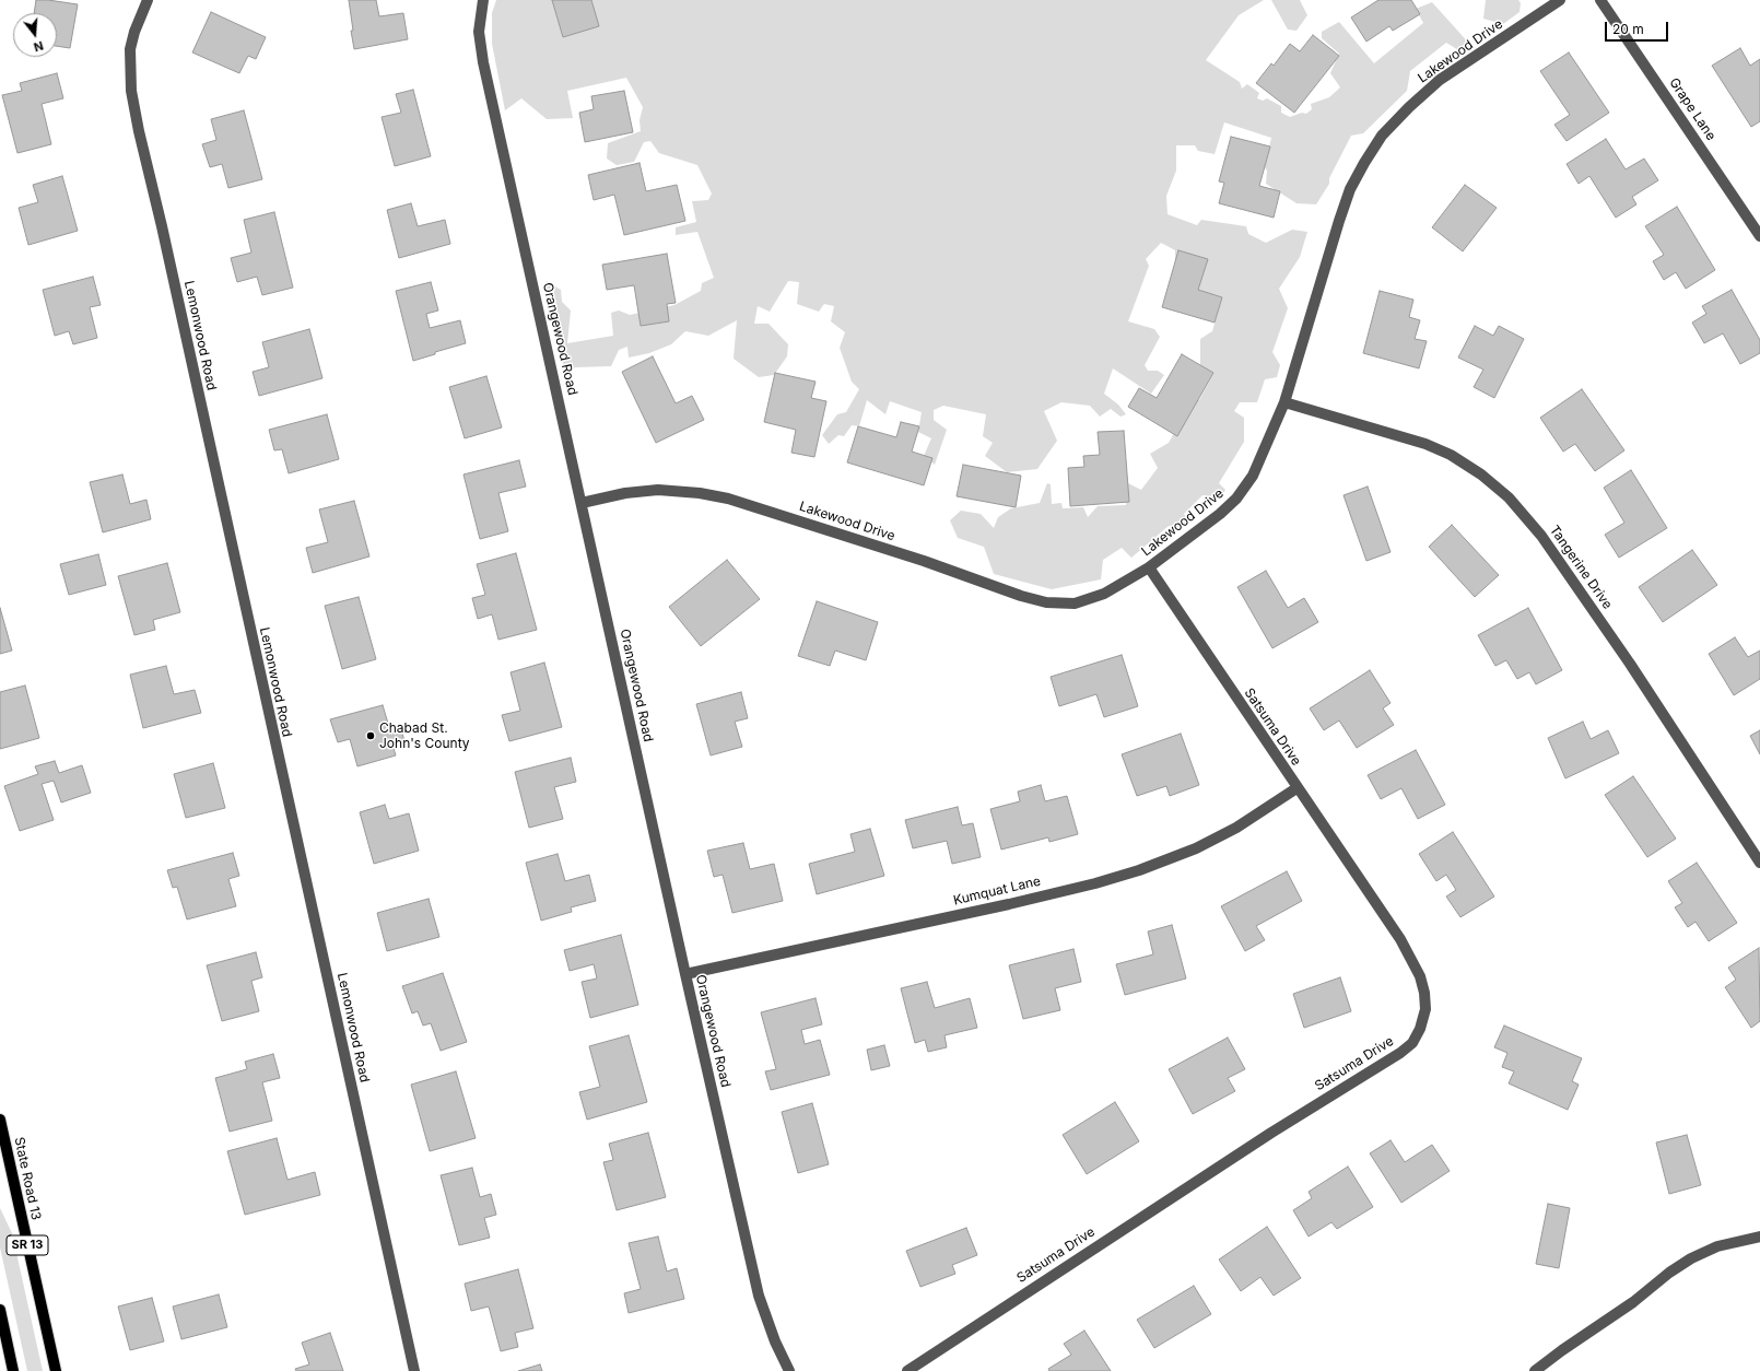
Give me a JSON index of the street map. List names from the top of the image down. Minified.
{"streets":{"main road":["State Road 13","SR 13"],"street":["Lakewood Drive","Grape Lane","Lemonwood Road","Orangewood Road","Tangerine Drive","Satsuma Drive","Kumquat Lane"]},"crossings":[["Lakewood Drive","Orangewood Road"],["Lakewood Drive","Tangerine Drive"],["Lakewood Drive","Satsuma Drive"],["Orangewood Road","Kumquat Lane"],["Satsuma Drive","Kumquat Lane"]],"places":["Chabad St. John's County"],"scale_bar":"20 m","north":"bottom"}
